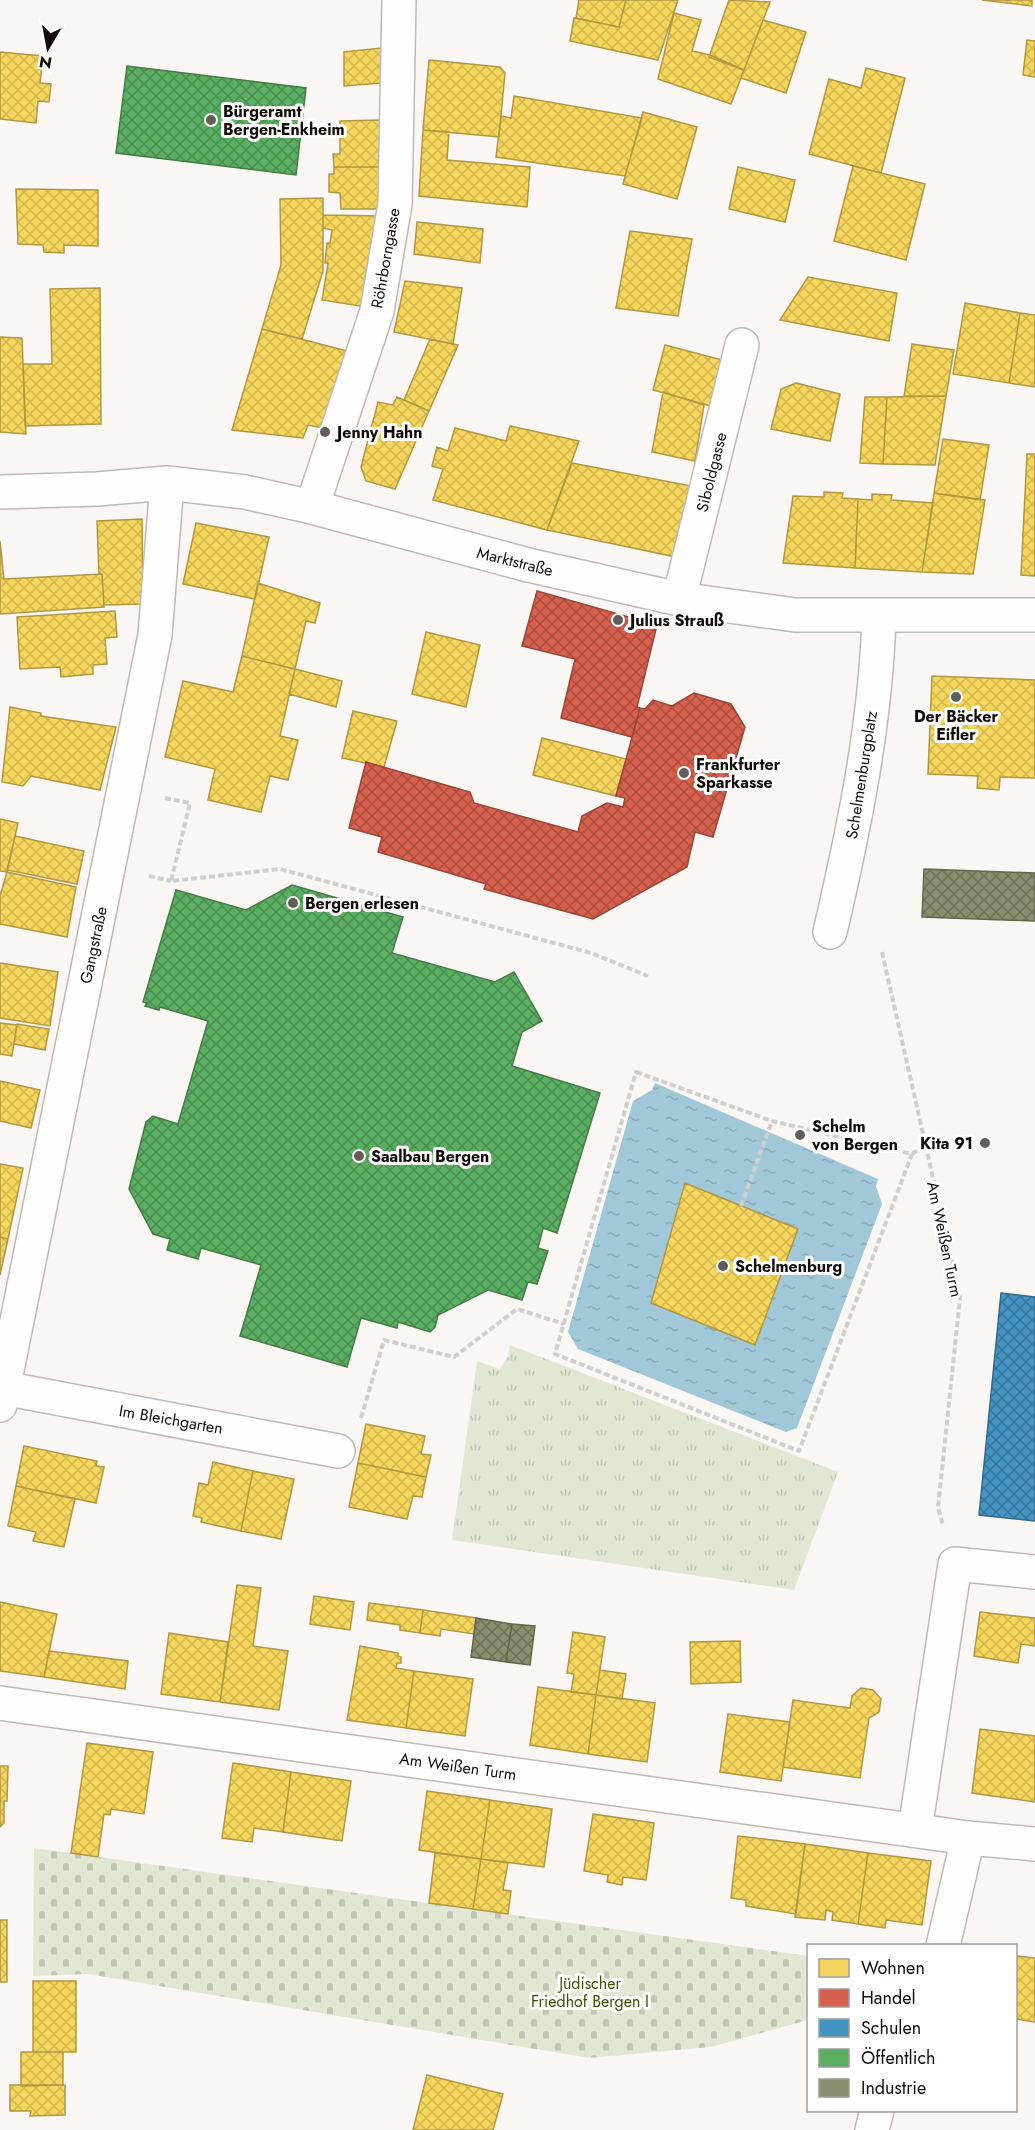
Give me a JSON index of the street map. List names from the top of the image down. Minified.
{"streets":{"street":["Röhrborngasse","Siboldgasse","Marktstraße","Schelmenburgplatz","Gangstraße","Am Weißen Turm","Im Bleichgarten"]},"crossings":[["Röhrborngasse","Marktstraße"],["Siboldgasse","Marktstraße"],["Marktstraße","Schelmenburgplatz"],["Marktstraße","Gangstraße"],["Gangstraße","Im Bleichgarten"]],"parks":["Jüdischer Friedhof Bergen I"],"places":["Bürgeramt Bergen-Enkheim","Jenny Hahn","Julius Strauß","Der Bäcker Eifler","Frankfurter Sparkasse","Bergen erlesen","Schelm von Bergen","Kita 91","Saalbau Bergen","Schelmenburg"],"legend":["Wohnen","Handel","Schulen","Öffentlich","Industrie"],"north":"bottom"}
